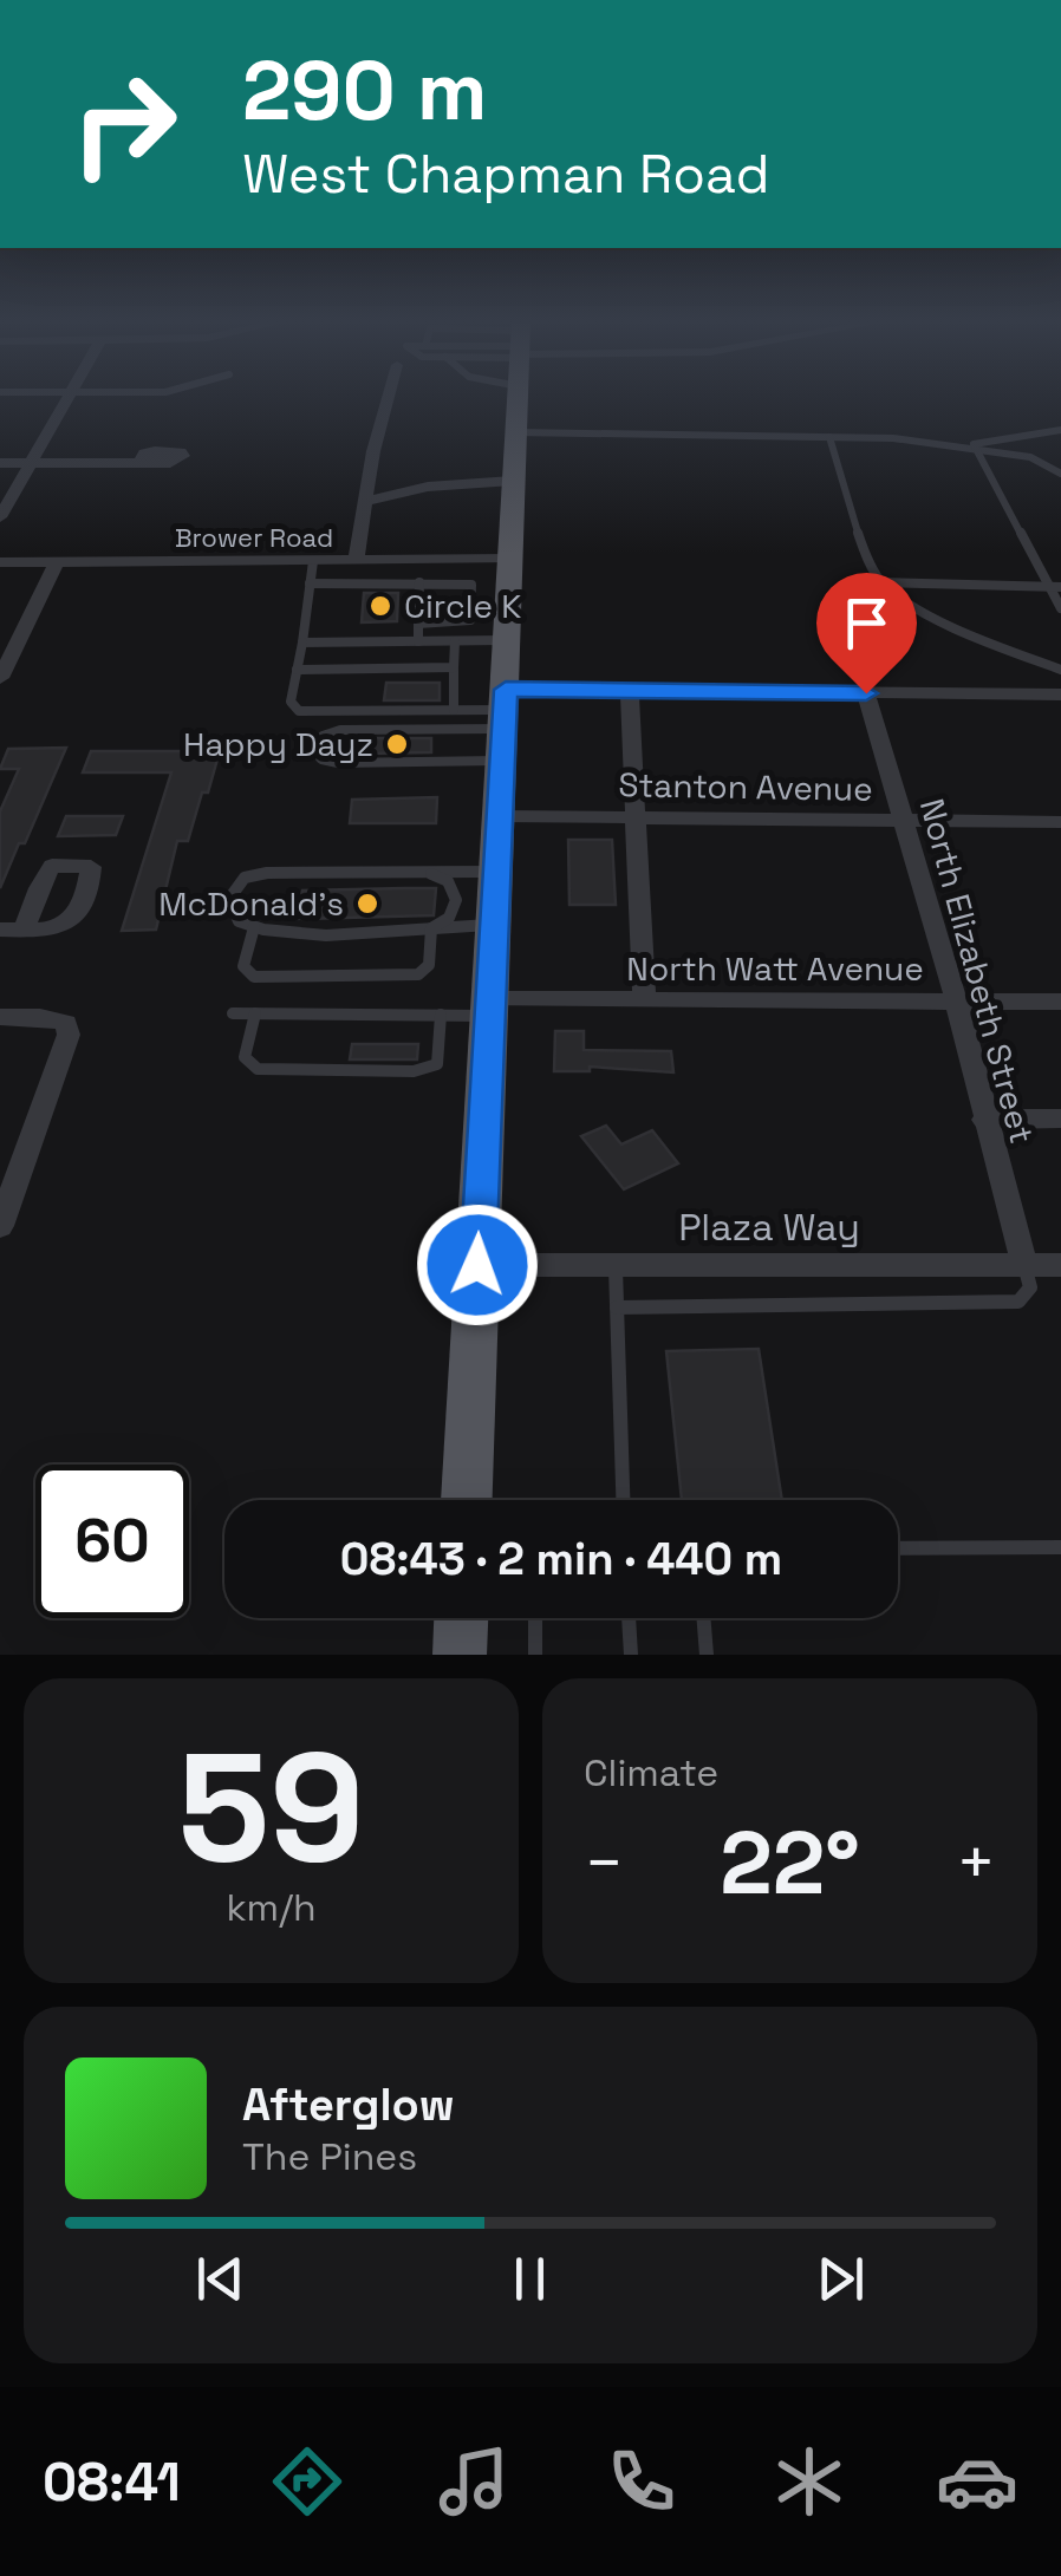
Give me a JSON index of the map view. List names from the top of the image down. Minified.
{"streets":{"street":["Brower Road","Stanton Avenue","North Watt Avenue","North Elizabeth Street","Plaza Way"]},"crossings":[["Stanton Avenue","North Elizabeth Street"],["North Watt Avenue","North Elizabeth Street"],["North Elizabeth Street","Plaza Way"]],"places":["Circle K","Happy Dayz","McDonald's"],"page":{"turn":["290 m","West Chapman Road"],"limit":"60","trip":"08:43 · 2 min · 440 m","tile":[["59","km/h"],"Climate"],"heat":["−","22°","+"],"song":["Afterglow","The Pines"],"tabs":"08:41"}}
